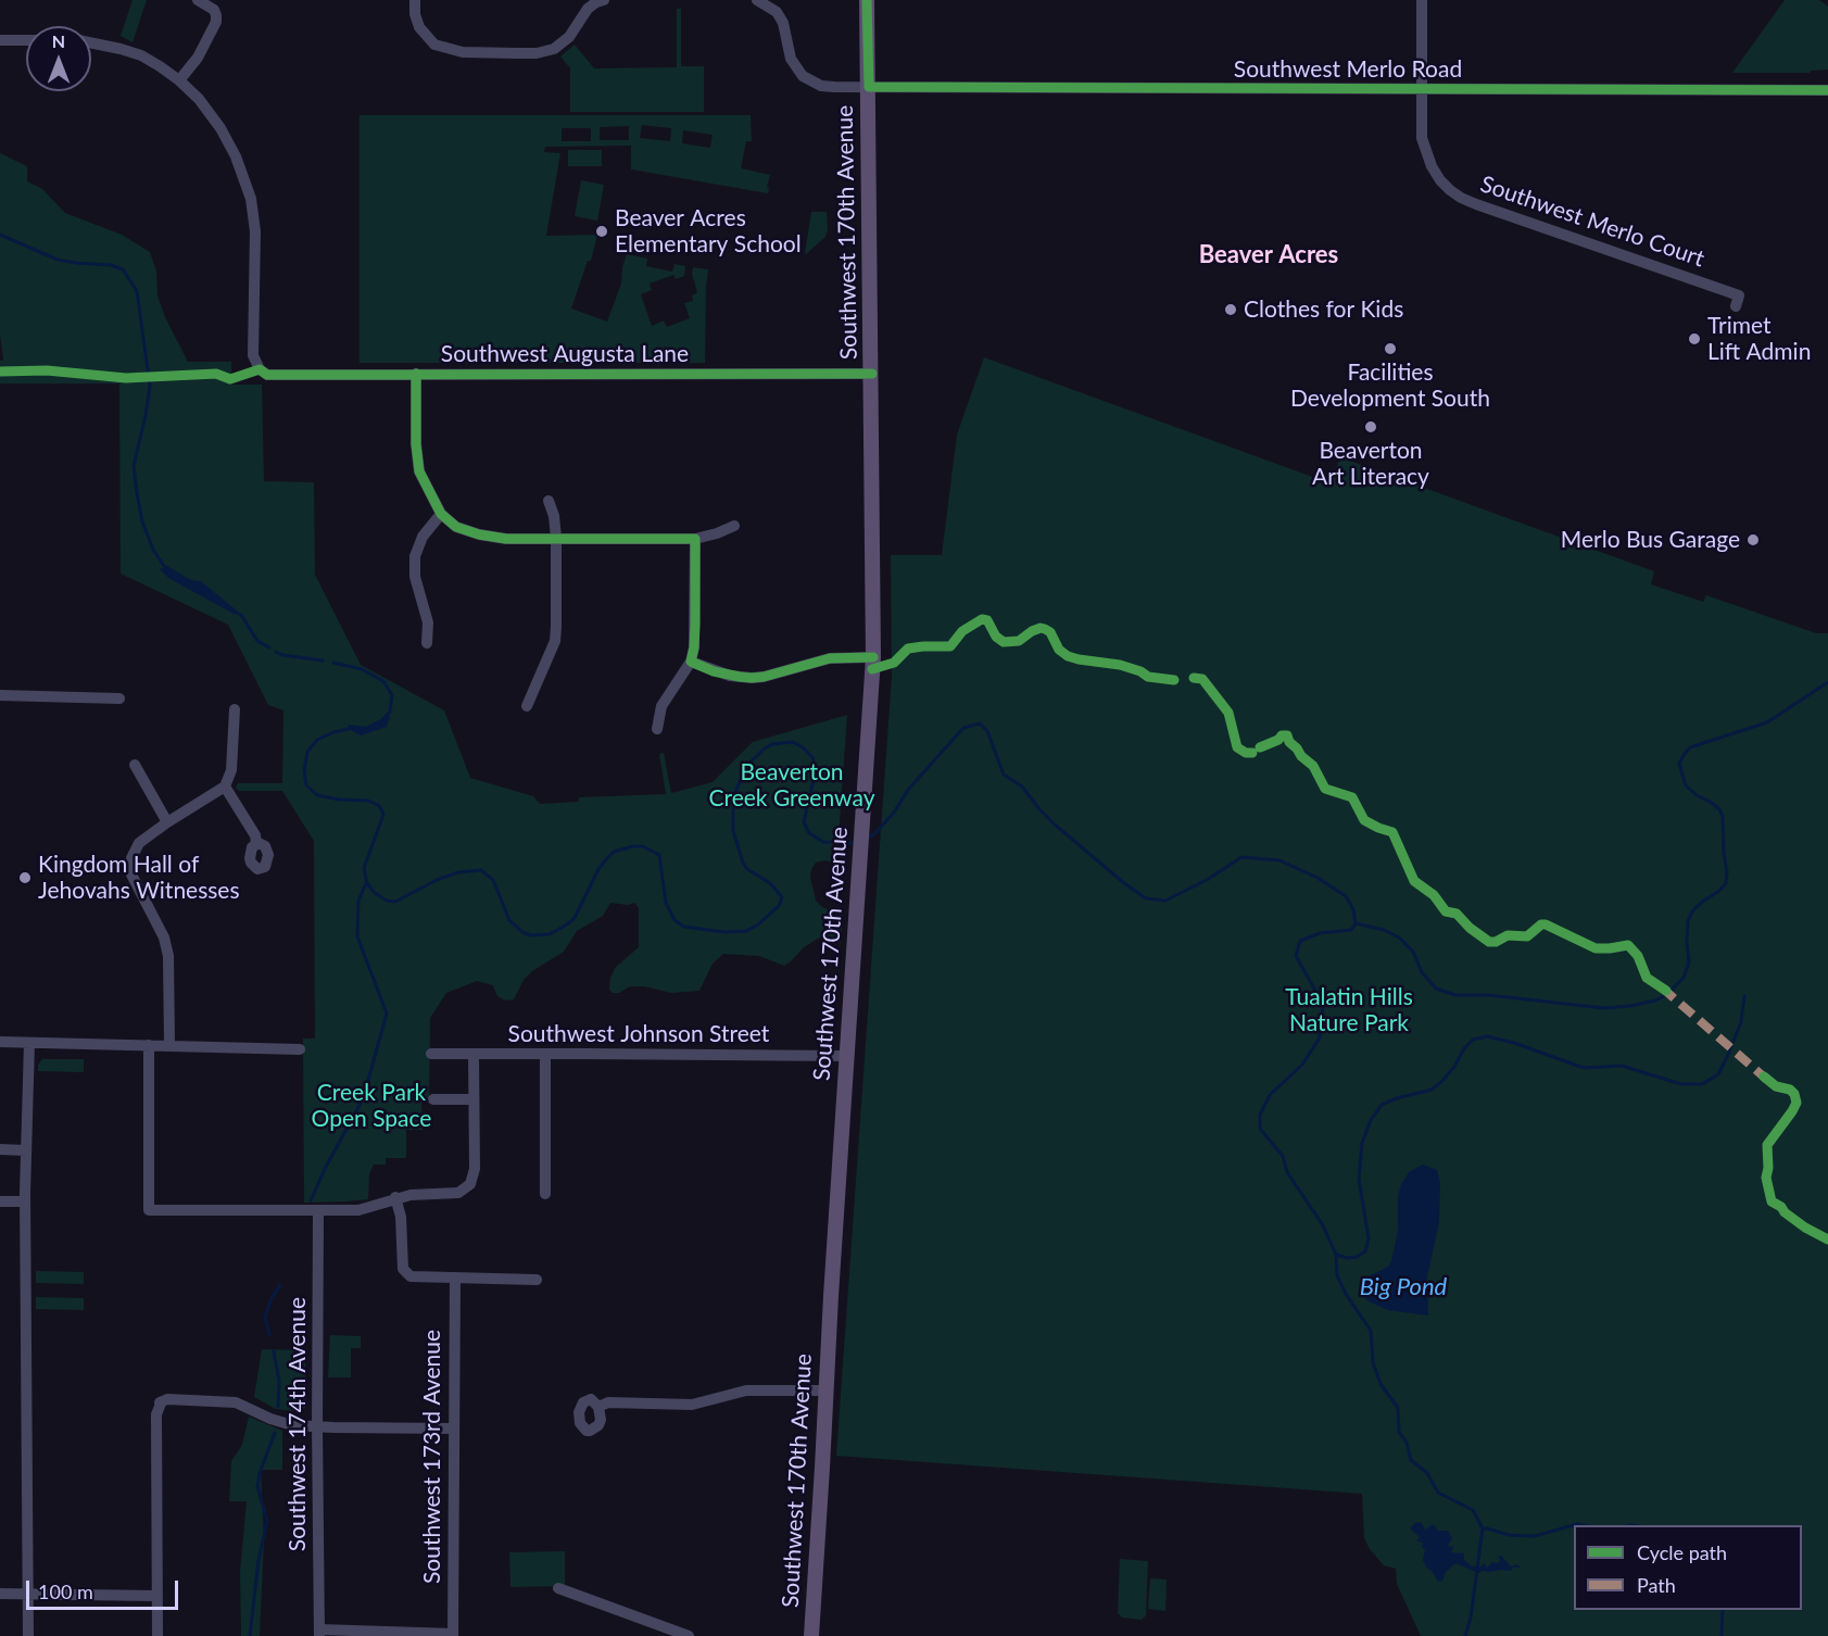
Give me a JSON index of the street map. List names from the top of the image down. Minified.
{"streets":{"main road":["Southwest 170th Avenue"],"street":["Southwest Merlo Road","Southwest Merlo Court","Southwest Augusta Lane","Southwest Johnson Street","Southwest 174th Avenue","Southwest 173rd Avenue"]},"crossings":[["Southwest Merlo Road","Southwest Merlo Court"],["Southwest Merlo Road","Southwest 170th Avenue"],["Southwest 170th Avenue","Southwest Augusta Lane"],["Southwest 170th Avenue","Southwest Johnson Street"]],"districts":["Beaver Acres"],"water":["Big Pond"],"parks":["Beaverton Creek Greenway","Tualatin Hills Nature Park","Creek Park Open Space"],"places":["Beaver Acres Elementary School","Clothes for Kids","Trimet Lift Admin","Facilities Development South","Beaverton Art Literacy","Merlo Bus Garage","Kingdom Hall of Jehovahs Witnesses"],"legend":["Cycle path","Path"],"scale_bar":"100 m","north":"top"}
